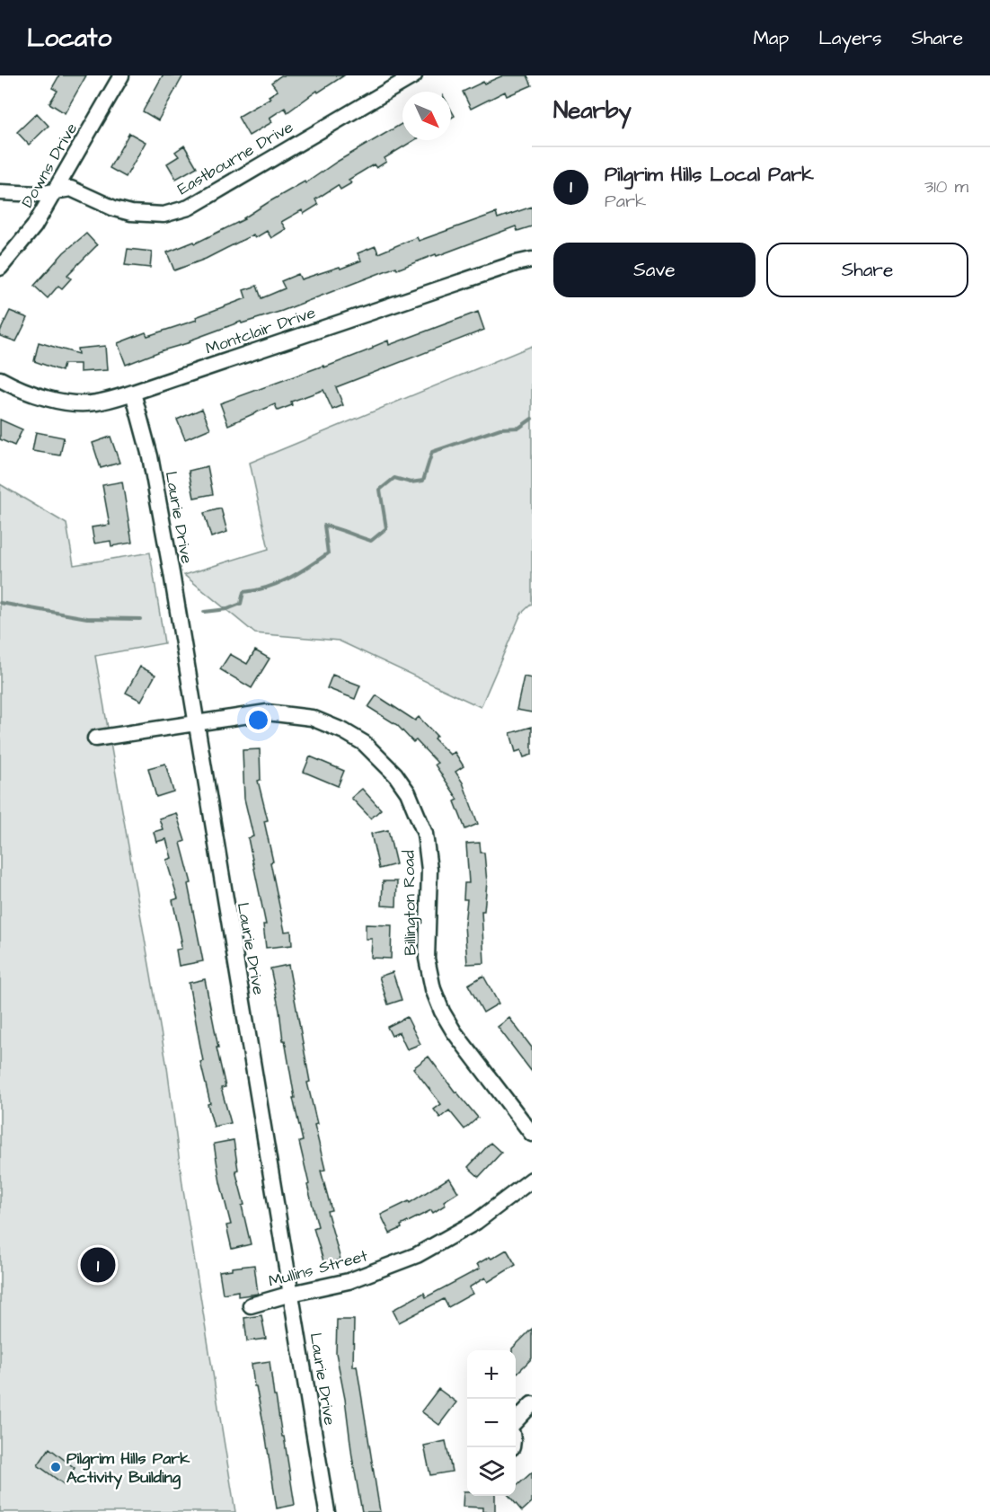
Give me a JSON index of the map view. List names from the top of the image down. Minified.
{"streets":{"street":["Eastbourne Drive","Downs Drive","Montclair Drive","Laurie Drive","Billington Road","Mullins Street"]},"crossings":[["Eastbourne Drive","Downs Drive"],["Montclair Drive","Laurie Drive"],["Laurie Drive","Billington Road"],["Laurie Drive","Mullins Street"]],"places":["Pilgrim Hills Park Activity Building"],"north":"bottom right","page":{"header":"Locato","nav":["Map","Layers","Share"],"heading":"Nearby","list":[{"mark":"1","name":"Pilgrim Hills Local Park","note":"Park","value":"310 m"}],"buttons":["Save","Share"],"pins":"1","map_buttons":["+","−"]}}
